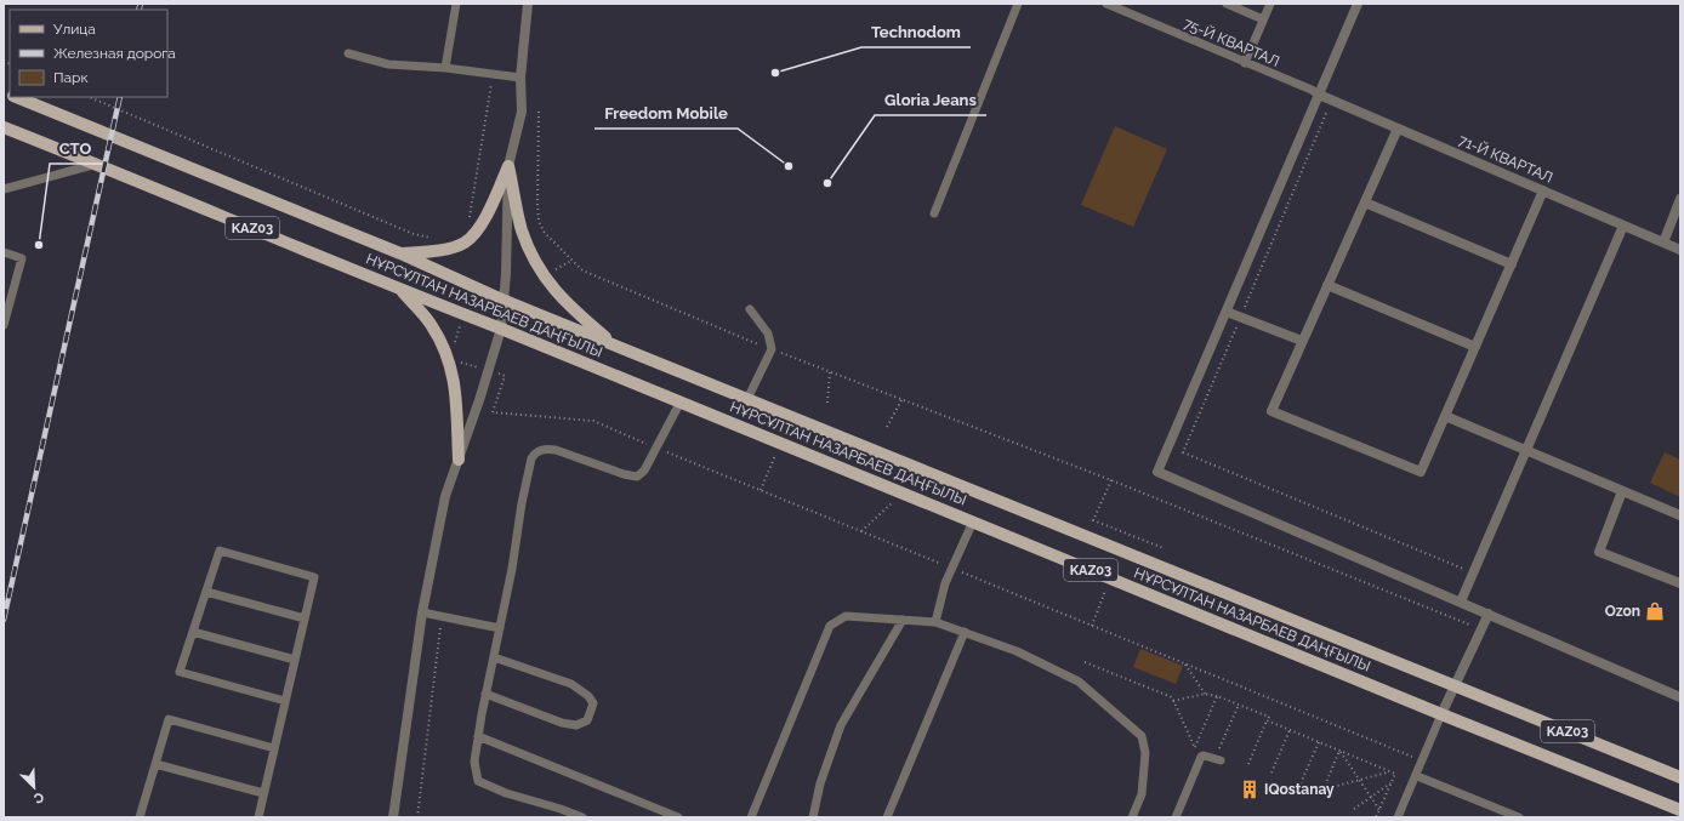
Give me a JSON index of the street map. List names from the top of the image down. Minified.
{"streets":{"main road":["KАZ03","НҰРСҰЛТАН НАЗАРБАЕВ ДАҢҒЫЛЫ"],"street":["71-Й КВАРТАЛ"],"lane":["75-Й КВАРТАЛ"]},"crossings":[["75-Й КВАРТАЛ","71-Й КВАРТАЛ"],["KАZ03","НҰРСҰЛТАН НАЗАРБАЕВ ДАҢҒЫЛЫ"]],"places":{"other":["Technodom","Freedom Mobile","Gloria Jeans","СТО"],"shop":["Ozon"],"building":["IQostanay"]},"legend":["Улица","Железная дорога","Парк"],"north":"bottom right"}
